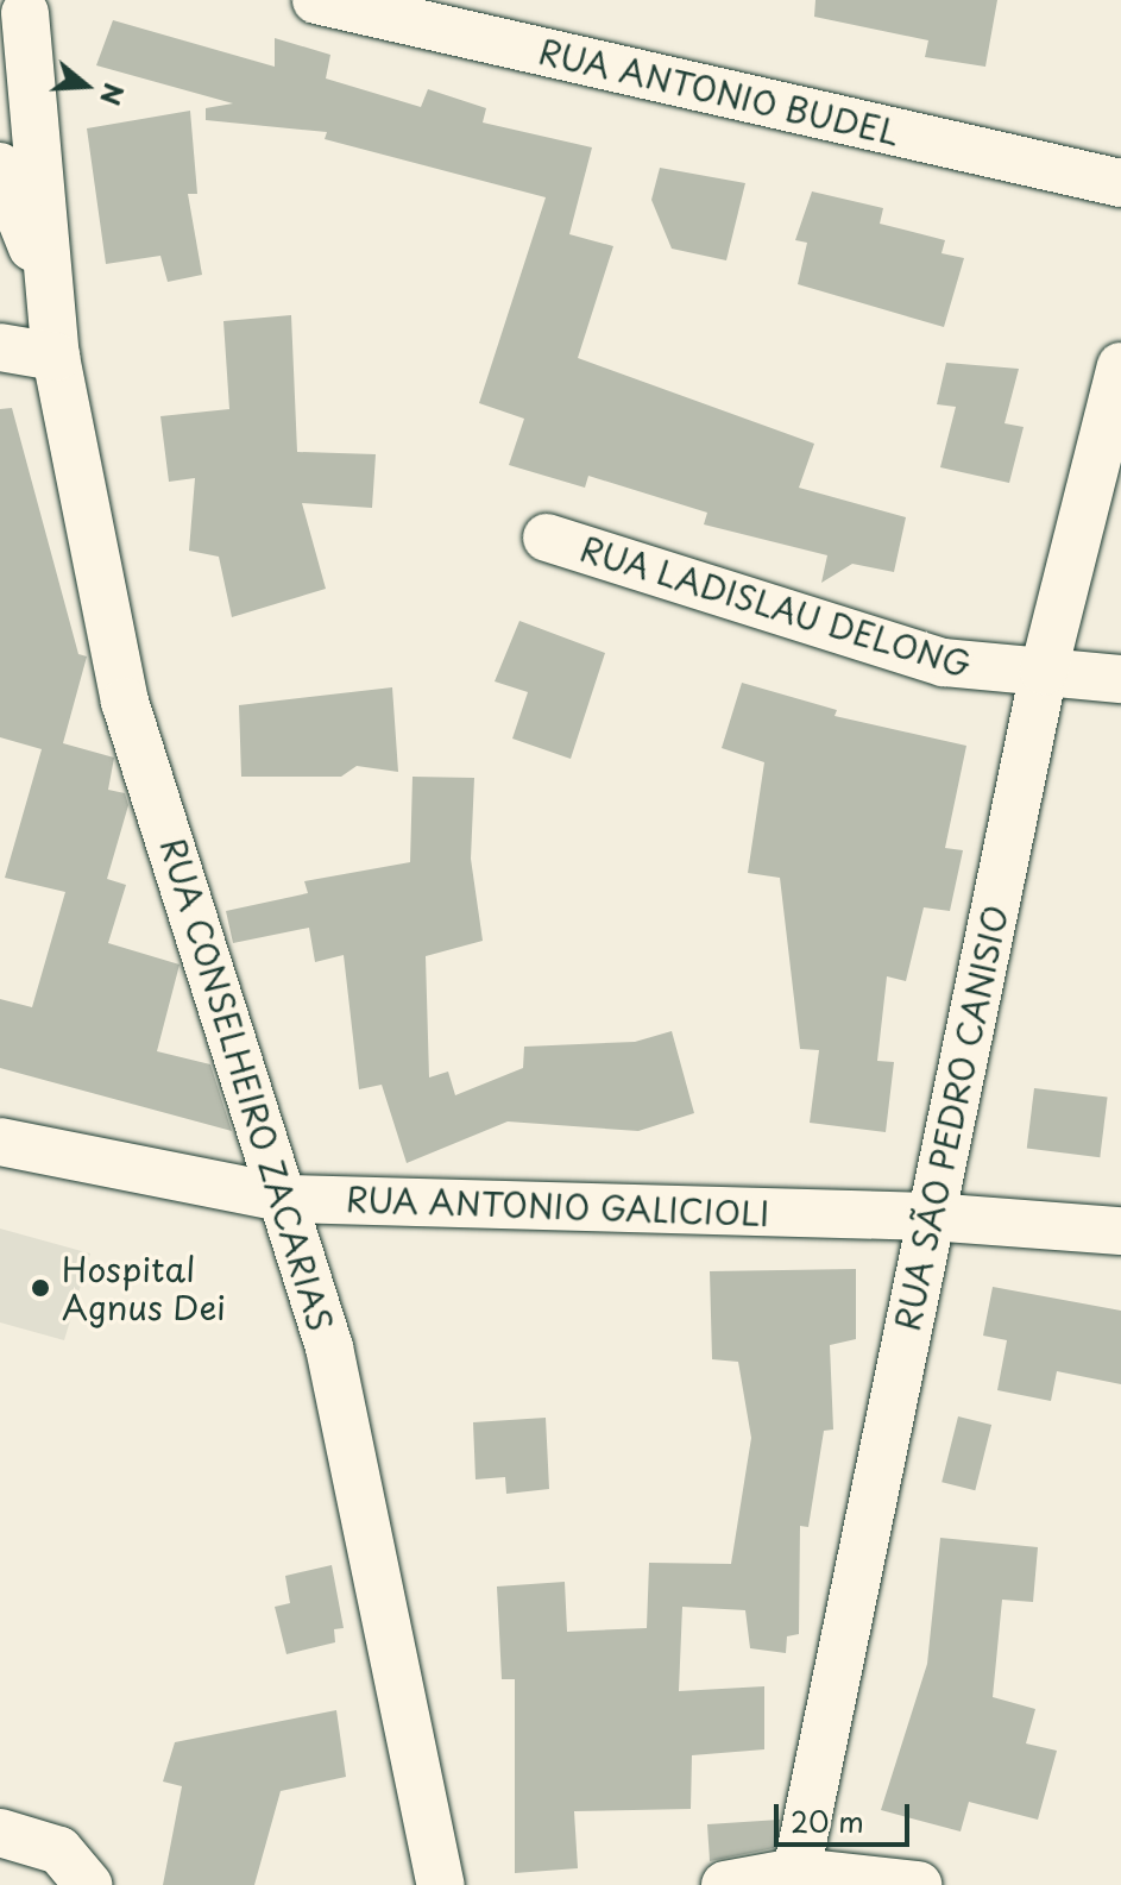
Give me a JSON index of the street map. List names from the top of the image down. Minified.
{"streets":{"street":["RUA ANTONIO BUDEL","RUA LADISLAU DELONG","RUA CONSELHEIRO ZACARIAS","RUA SÃO PEDRO CANISIO","RUA ANTONIO GALICIOLI"]},"crossings":[["RUA LADISLAU DELONG","RUA SÃO PEDRO CANISIO"],["RUA CONSELHEIRO ZACARIAS","RUA ANTONIO GALICIOLI"],["RUA SÃO PEDRO CANISIO","RUA ANTONIO GALICIOLI"]],"places":["Hospital Agnus Dei"],"scale_bar":"20 m","north":"right"}
